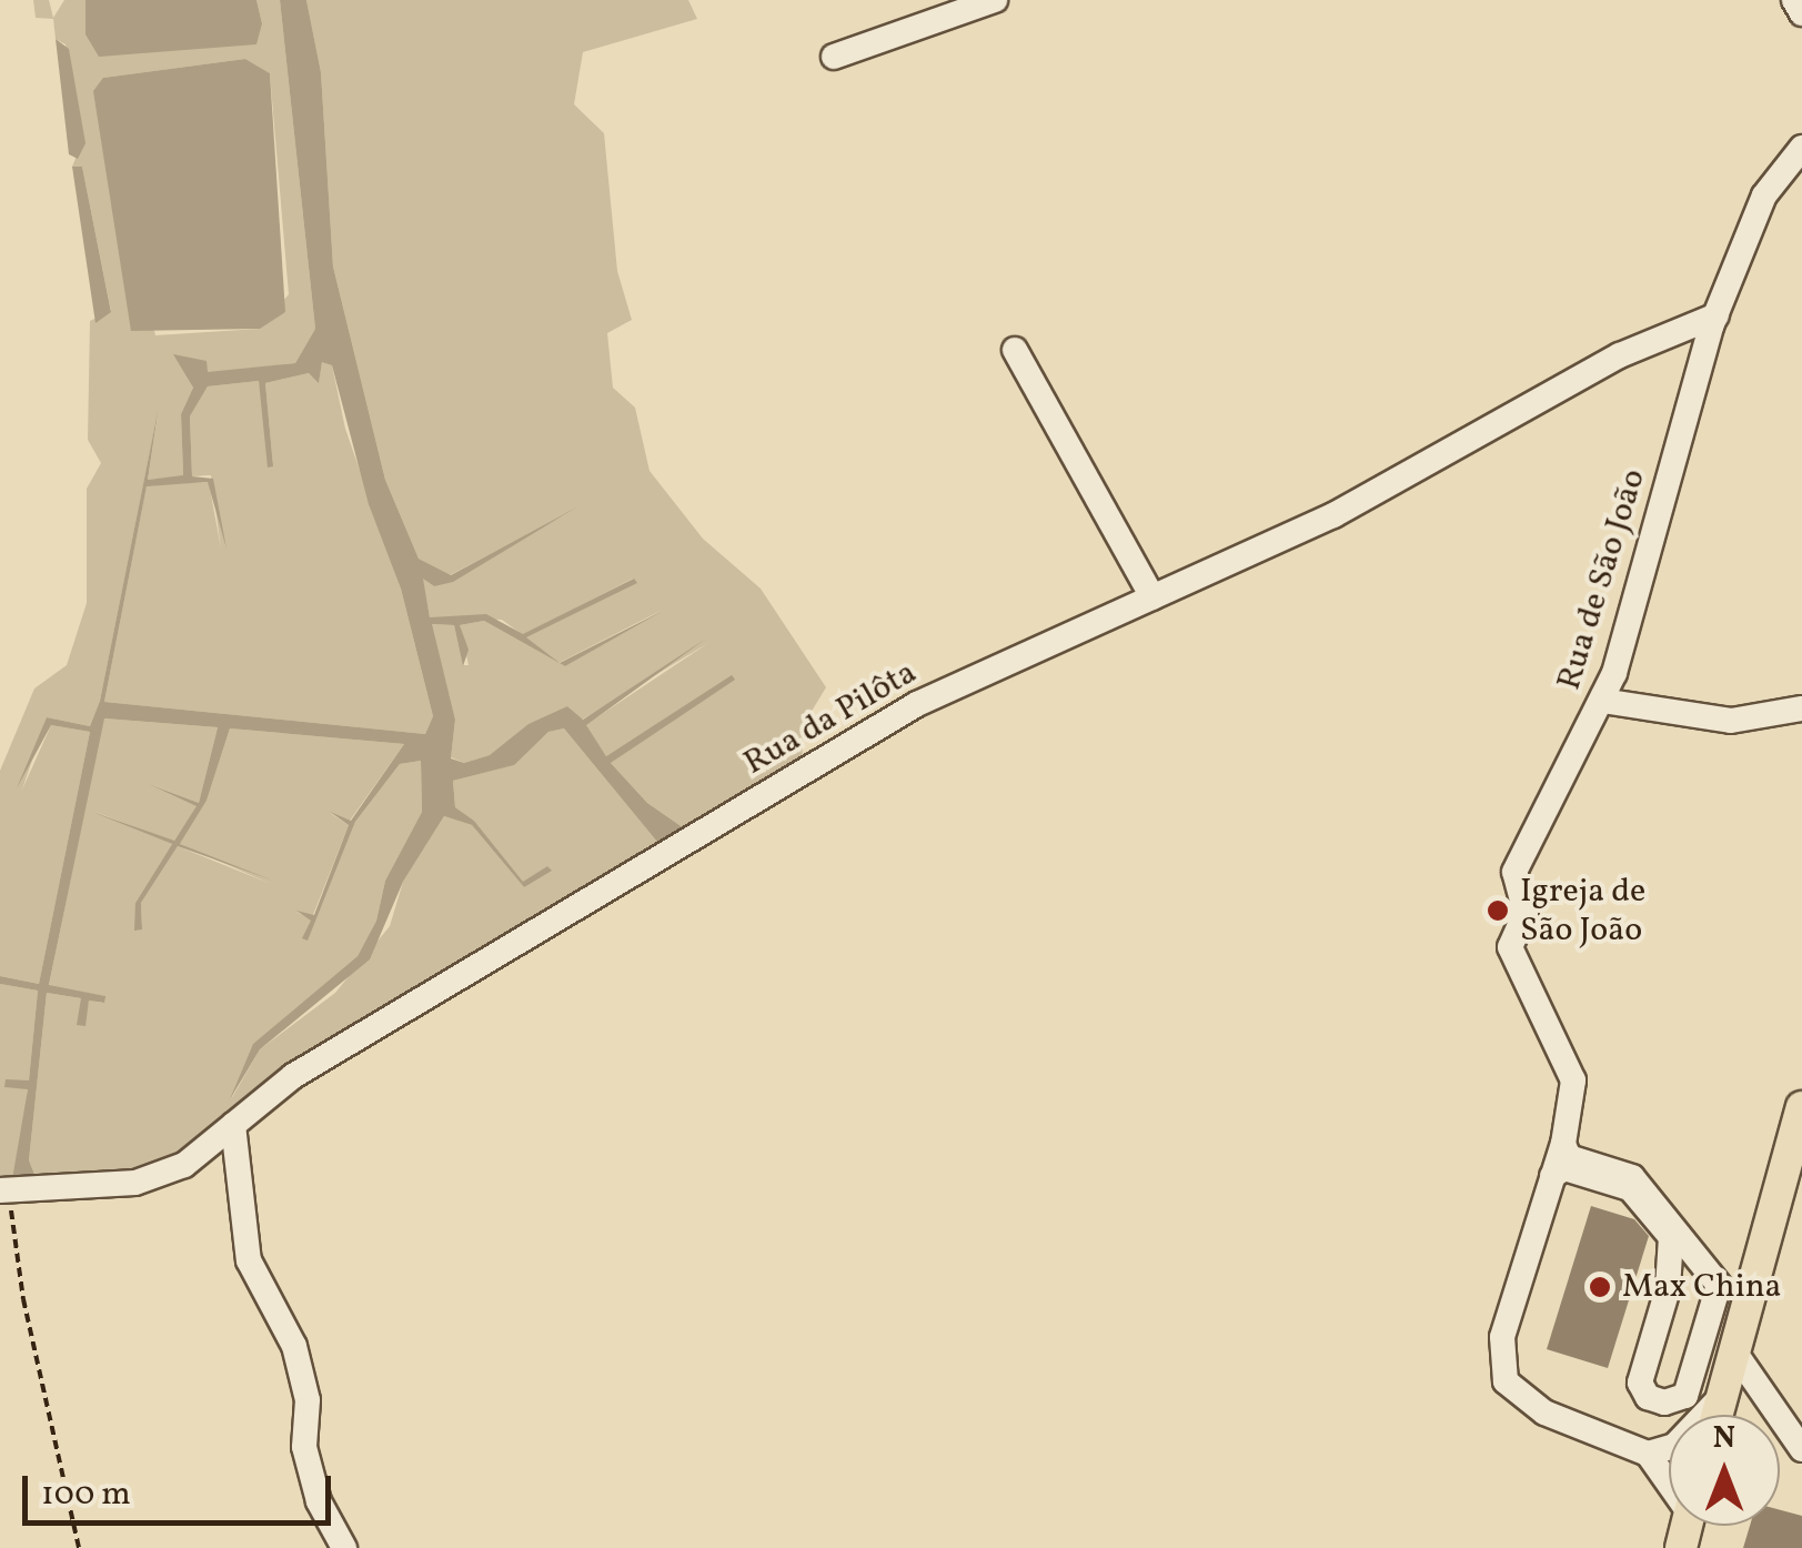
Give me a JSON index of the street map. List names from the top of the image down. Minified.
{"streets":{"street":["Rua de São João","Rua da Pilôta"]},"crossings":[["Rua de São João","Rua da Pilôta"]],"places":["Igreja de São João","Max China"],"scale_bar":"100 m","north":"top"}
